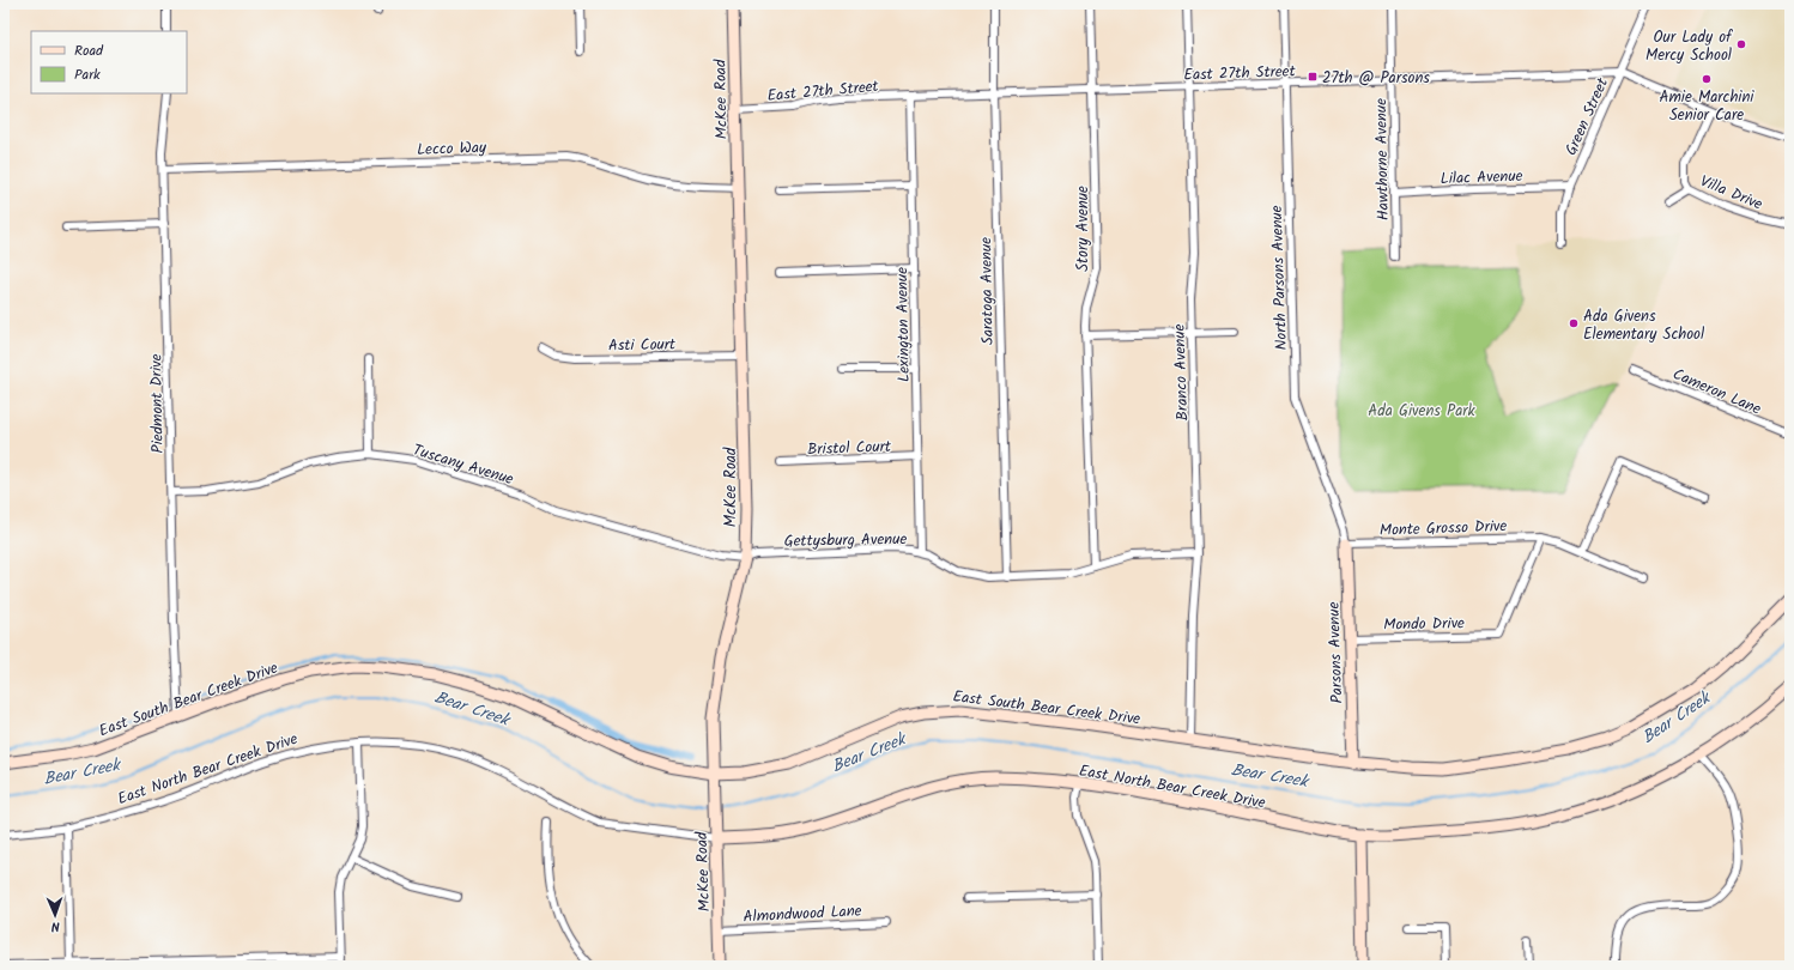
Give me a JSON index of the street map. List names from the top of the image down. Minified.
{"streets":{"street":["East 27th Street","McKee Road","Green Street","Lecco Way","Hawthorne Avenue","Lilac Avenue","Villa Drive","Story Avenue","North Parsons Avenue","Saratoga Avenue","Lexington Avenue","Asti Court","Branco Avenue","Cameron Lane","Piedmont Drive","Bristol Court","Tuscany Avenue","Monte Grosso Drive","Gettysburg Avenue","Mondo Drive","Parsons Avenue","East South Bear Creek Drive","East North Bear Creek Drive","Almondwood Lane"]},"crossings":[["East 27th Street","McKee Road"],["East 27th Street","Green Street"],["East 27th Street","Hawthorne Avenue"],["East 27th Street","Villa Drive"],["East 27th Street","Story Avenue"],["East 27th Street","North Parsons Avenue"],["East 27th Street","Saratoga Avenue"],["East 27th Street","Lexington Avenue"],["East 27th Street","Branco Avenue"],["McKee Road","Lecco Way"],["McKee Road","Asti Court"],["McKee Road","Tuscany Avenue"],["McKee Road","Gettysburg Avenue"],["McKee Road","East South Bear Creek Drive"],["McKee Road","East North Bear Creek Drive"],["McKee Road","Almondwood Lane"],["Green Street","Lilac Avenue"],["Lecco Way","Piedmont Drive"],["Hawthorne Avenue","Lilac Avenue"],["Story Avenue","Gettysburg Avenue"],["North Parsons Avenue","Monte Grosso Drive"],["North Parsons Avenue","Parsons Avenue"],["Saratoga Avenue","Gettysburg Avenue"],["Lexington Avenue","Bristol Court"],["Lexington Avenue","Gettysburg Avenue"],["Branco Avenue","Gettysburg Avenue"],["Branco Avenue","East South Bear Creek Drive"],["Piedmont Drive","Tuscany Avenue"],["Piedmont Drive","East South Bear Creek Drive"],["Tuscany Avenue","Gettysburg Avenue"],["Monte Grosso Drive","Mondo Drive"],["Monte Grosso Drive","Parsons Avenue"],["Mondo Drive","Parsons Avenue"],["Parsons Avenue","East South Bear Creek Drive"]],"water":["Bear Creek"],"parks":["Ada Givens Park"],"places":{"other":["Our Lady of Mercy School","Amie Marchini Senior Care","Ada Givens Elementary School"],"transit":["27th @ Parsons"]},"legend":["Road","Park"],"north":"bottom"}
